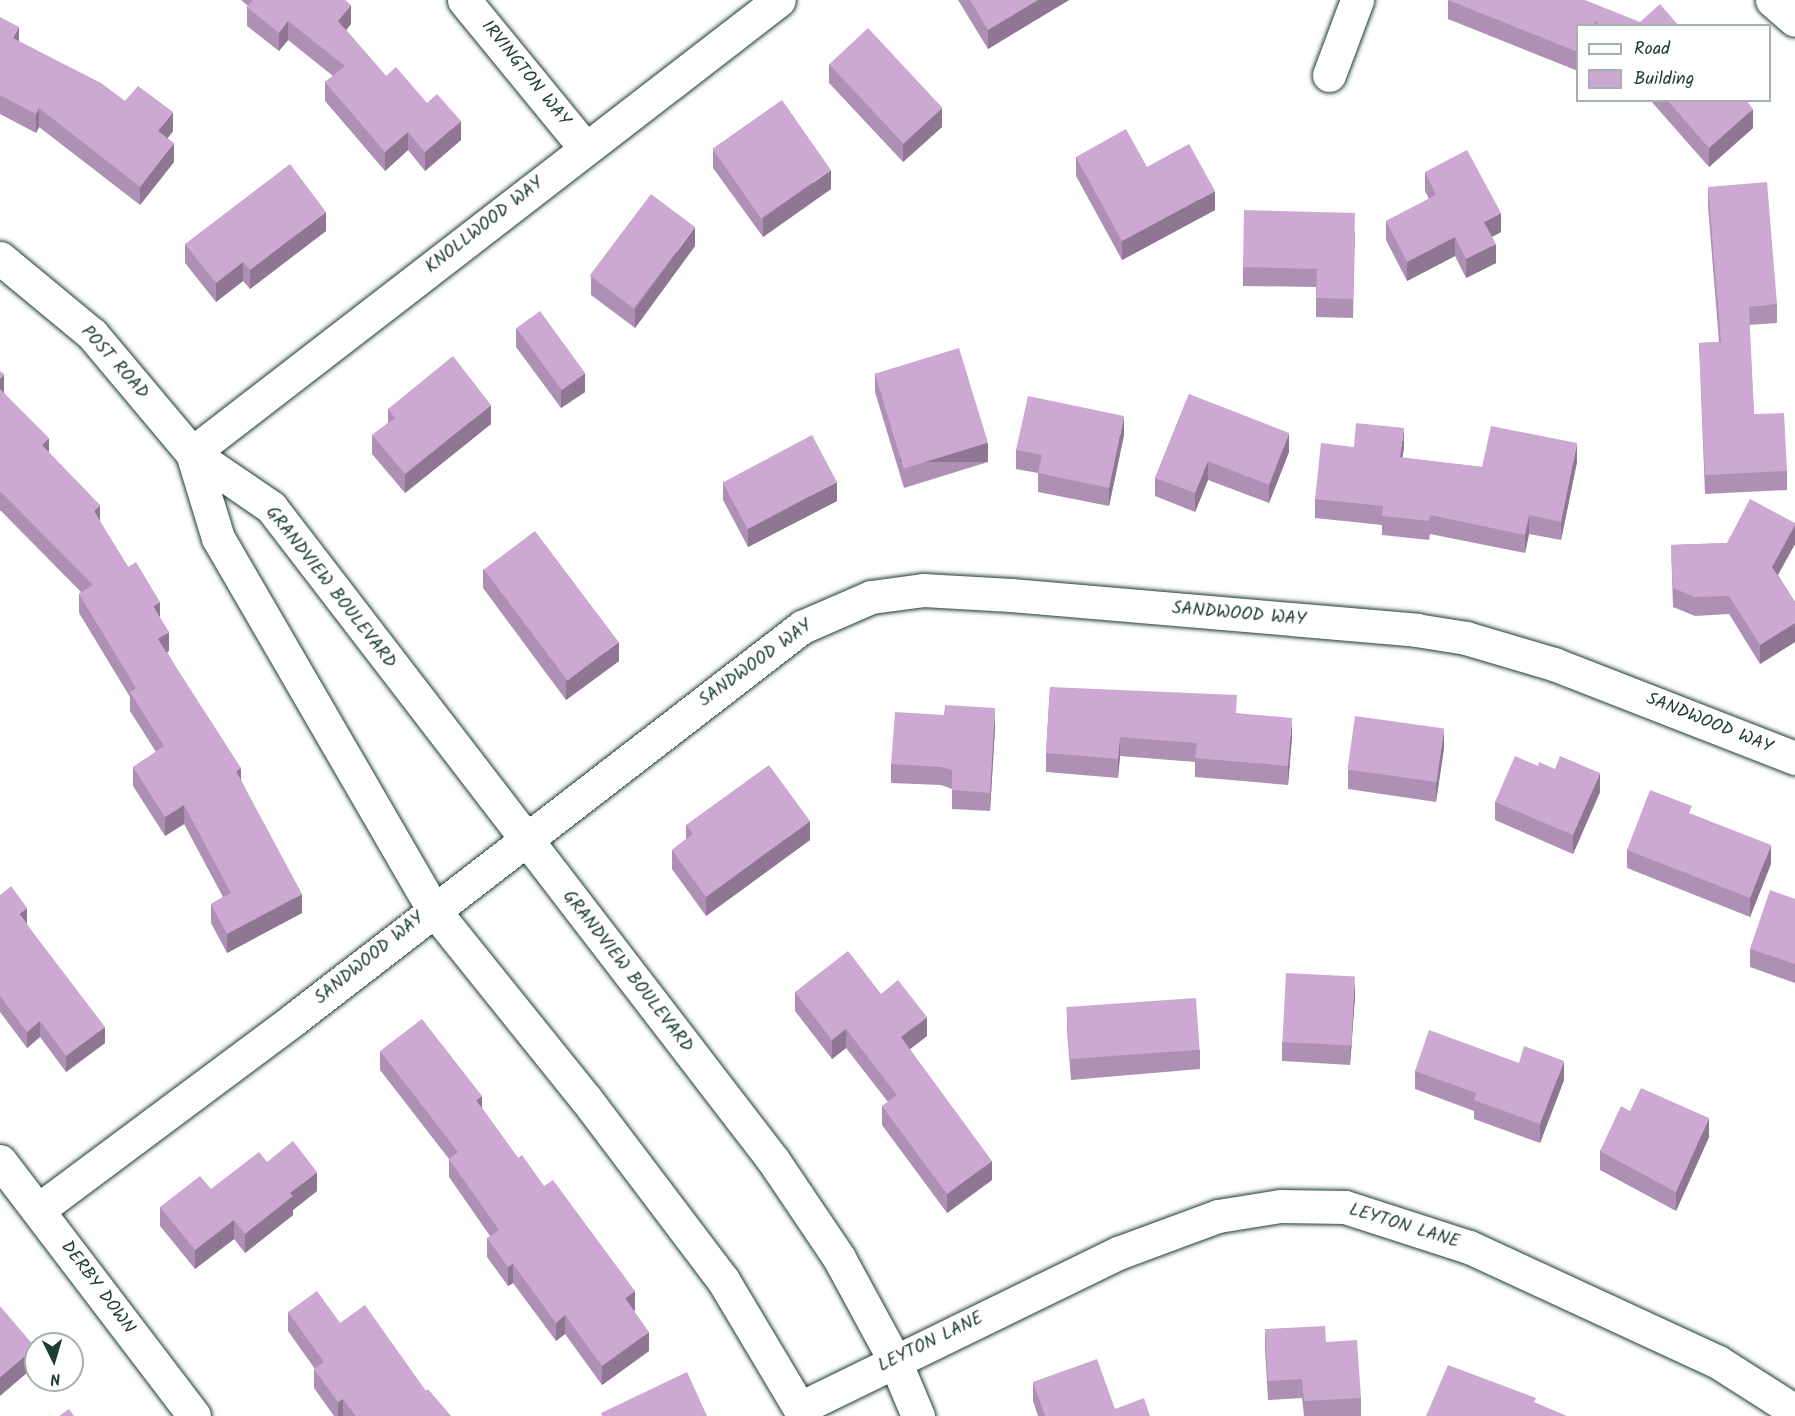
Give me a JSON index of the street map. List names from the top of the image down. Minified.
{"streets":{"street":["IRVINGTON WAY","KNOLLWOOD WAY","POST ROAD","GRANDVIEW BOULEVARD","SANDWOOD WAY","LEYTON LANE","DERBY DOWN"]},"crossings":[["IRVINGTON WAY","KNOLLWOOD WAY"],["KNOLLWOOD WAY","POST ROAD"],["KNOLLWOOD WAY","GRANDVIEW BOULEVARD"],["POST ROAD","GRANDVIEW BOULEVARD"],["GRANDVIEW BOULEVARD","SANDWOOD WAY"],["GRANDVIEW BOULEVARD","LEYTON LANE"],["SANDWOOD WAY","DERBY DOWN"]],"legend":["Road","Building"],"north":"bottom"}
